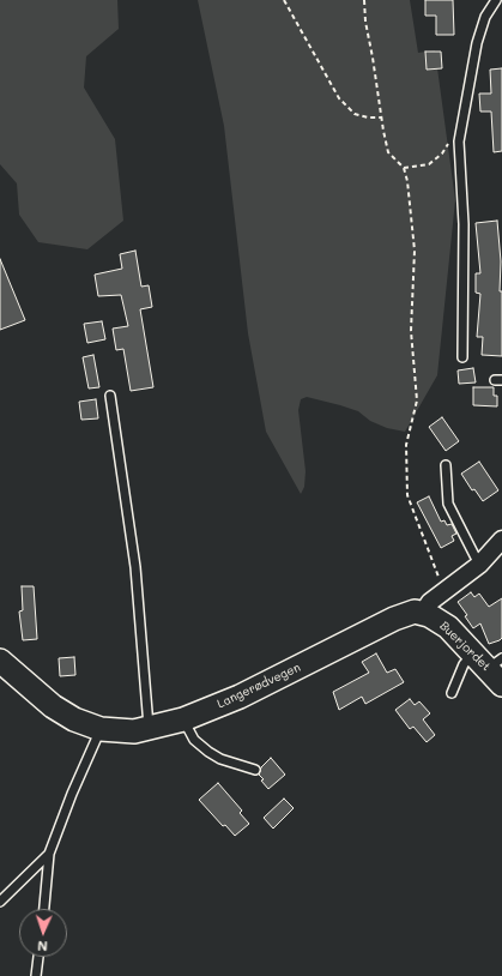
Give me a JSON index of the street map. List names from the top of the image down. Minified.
{"streets":{"main road":["Buerjordet","Langerødvegen"]},"crossings":[["Buerjordet","Langerødvegen"]],"north":"bottom"}
